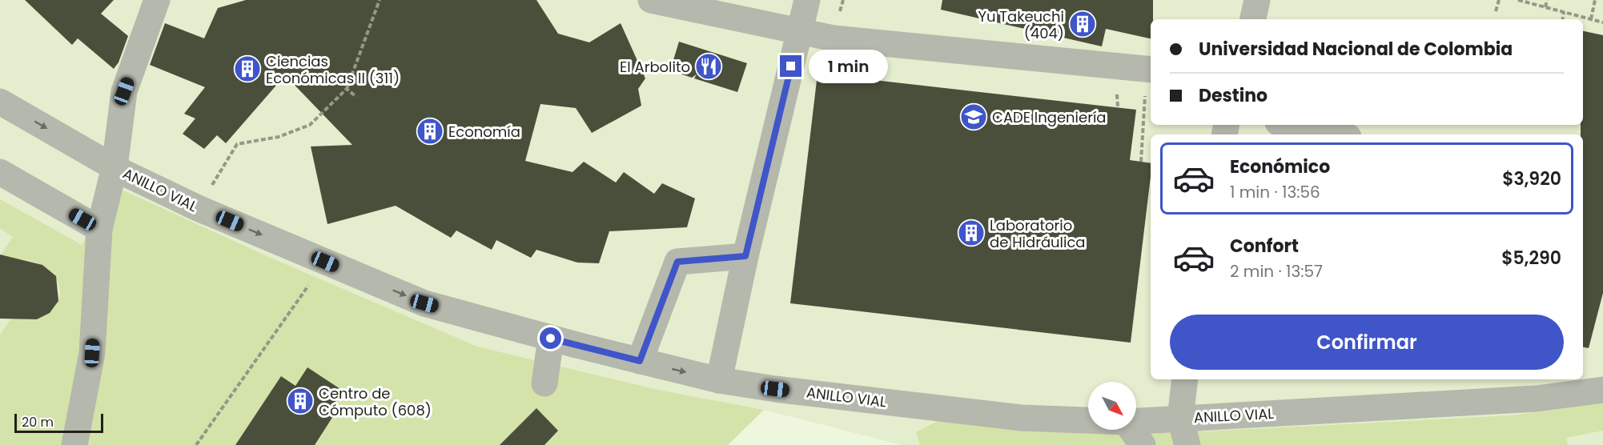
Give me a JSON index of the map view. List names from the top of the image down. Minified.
{"streets":{"street":["ANILLO VIAL"]},"one_way":["ANILLO VIAL"],"places":{"building":["Yu Takeuchi (404)","Ciencias Económicas II (311)","Economía","Laboratorio de Hidráulica","Centro de Cómputo (608)"],"restaurant":["El Arbolito"],"school or university":["CADE Ingeniería"]},"scale_bar":"20 m","north":"bottom right","page":{"banner":["Universidad Nacional de Colombia","Destino"],"bubble":"1 min","list":[{"name":"Económico","note":"1 min · 13:56","value":"$3,920"},{"name":"Confort","note":"2 min · 13:57","value":"$5,290"}],"buttons":"Confirmar","scale":"20 m"}}
